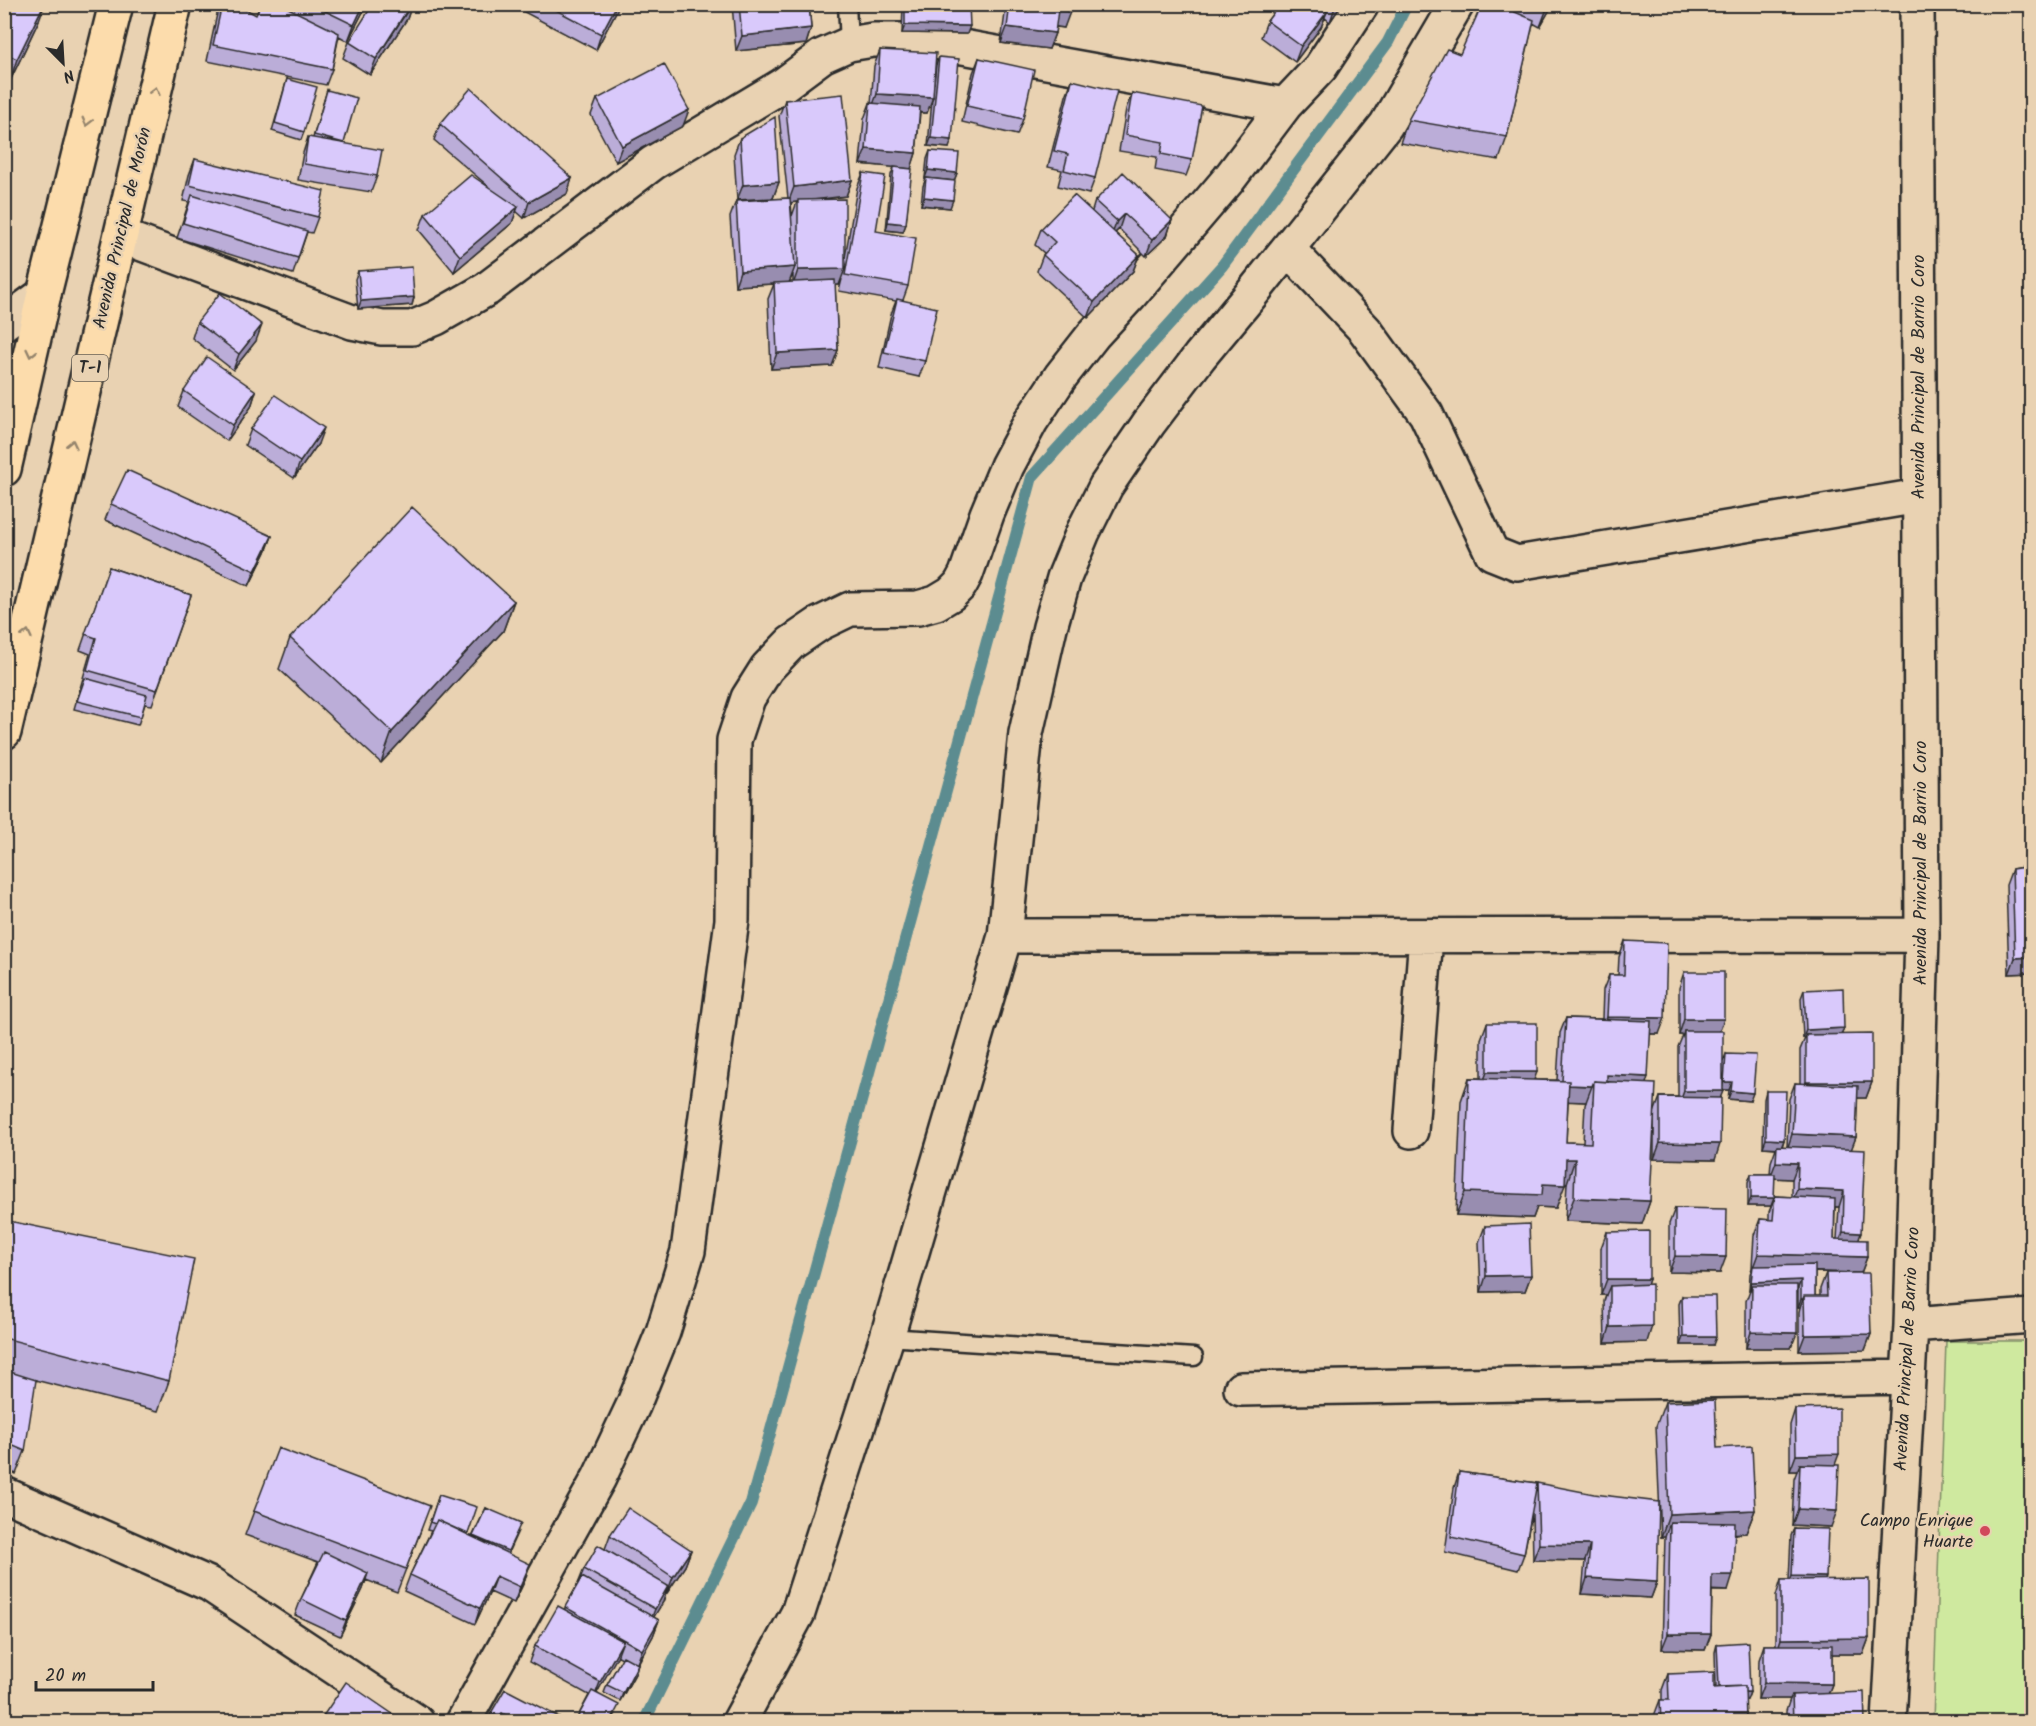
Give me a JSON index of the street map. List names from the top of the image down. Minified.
{"streets":{"main road":["Avenida Principal de Morón","T-1"],"street":["Avenida Principal de Barrio Coro"]},"places":["Campo Enrique Huarte"],"scale_bar":"20 m","north":"bottom right"}
